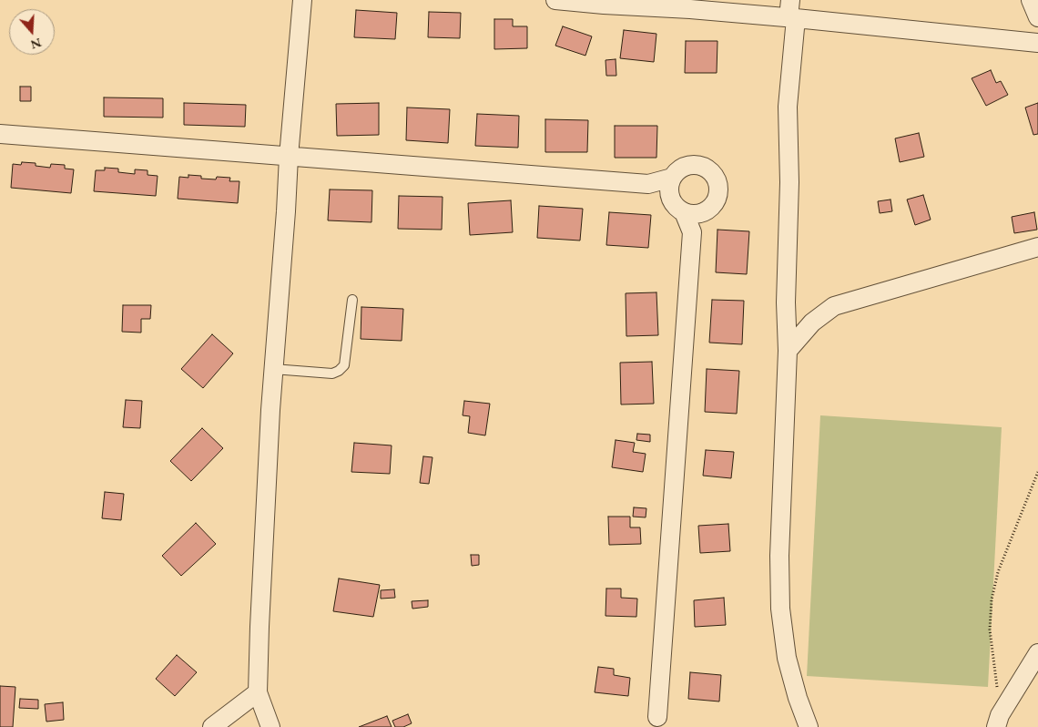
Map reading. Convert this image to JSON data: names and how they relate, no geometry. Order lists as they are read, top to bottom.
{
  "north": "bottom"
}
